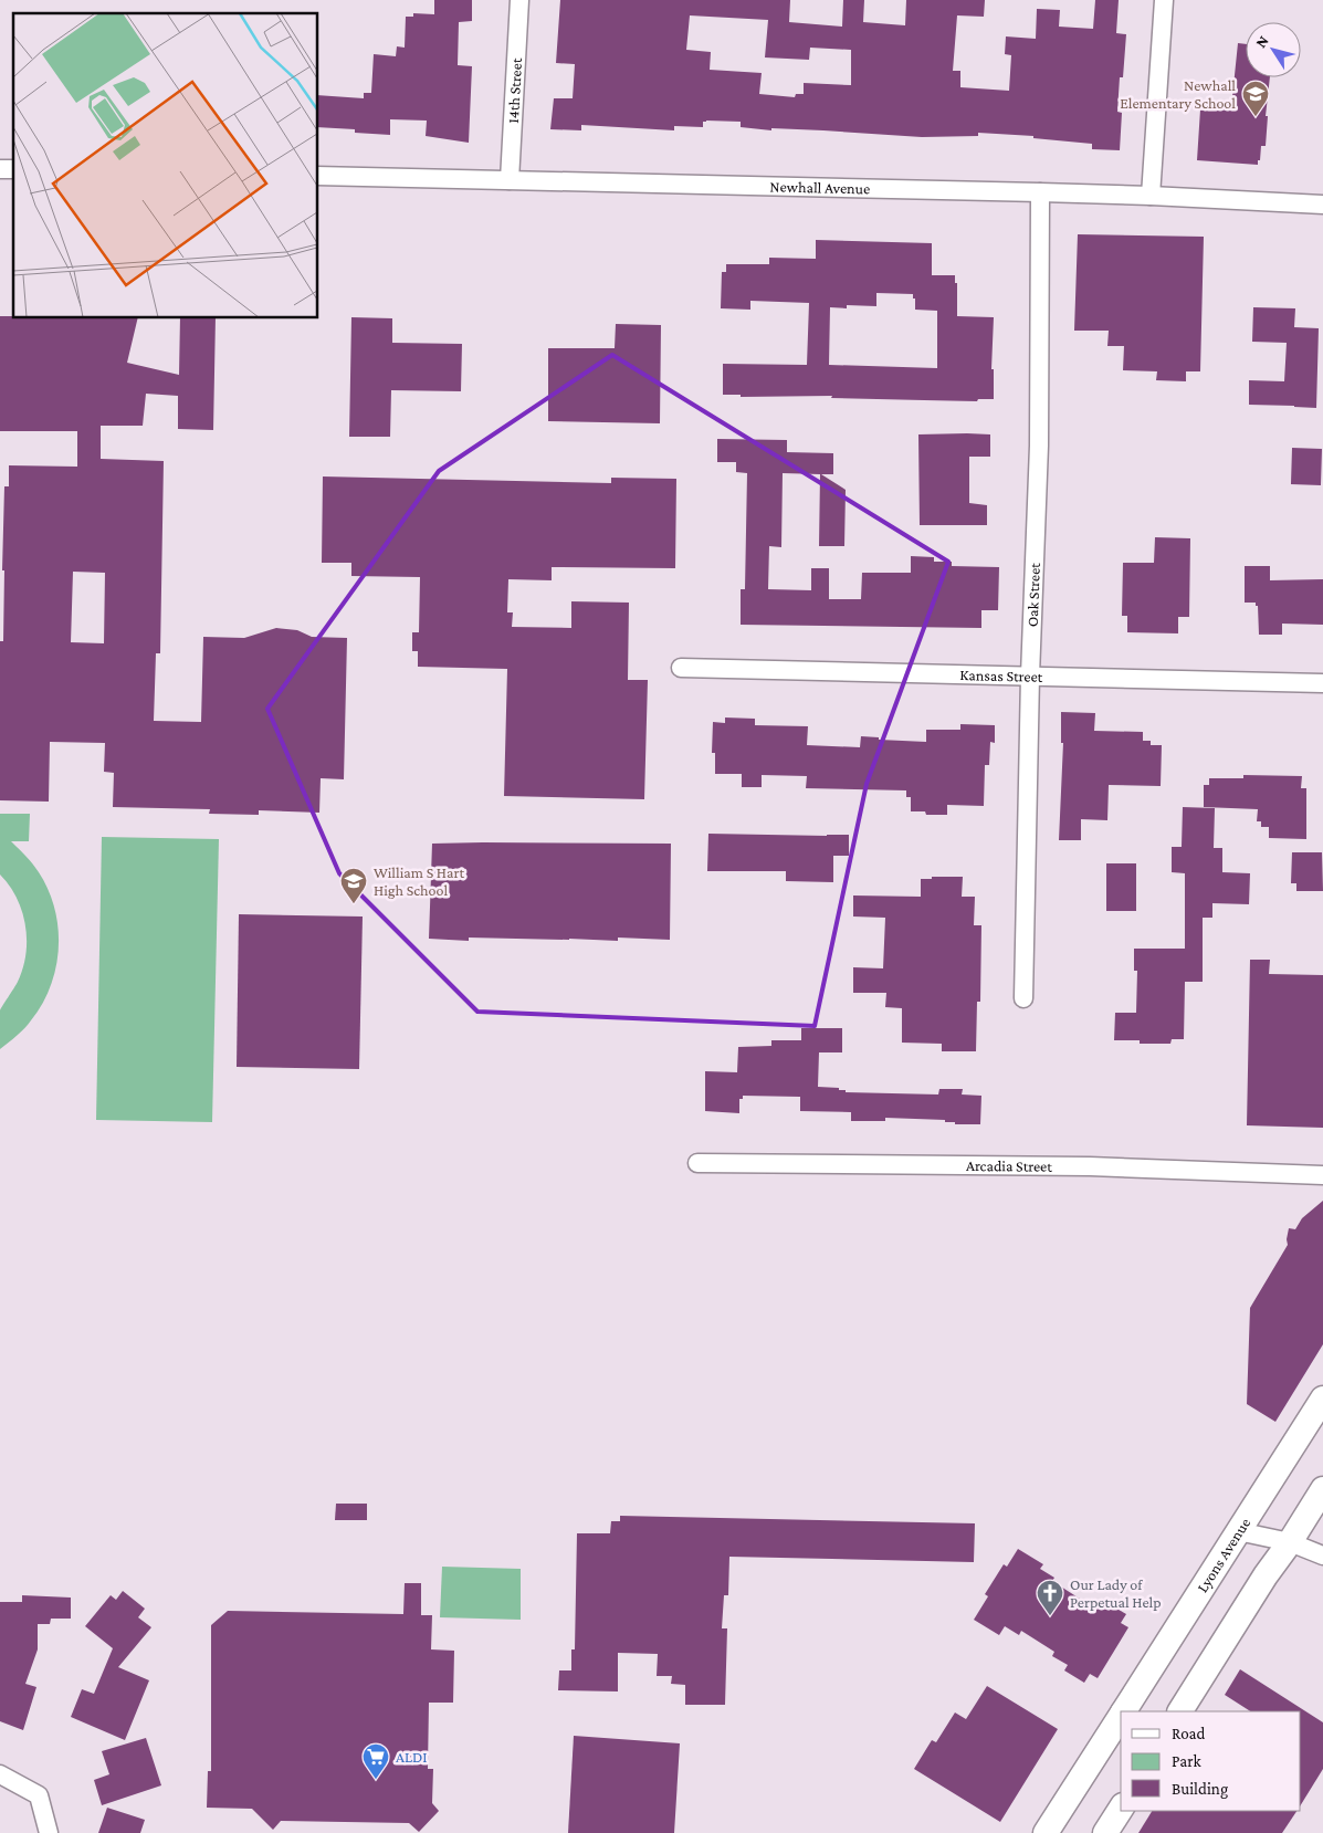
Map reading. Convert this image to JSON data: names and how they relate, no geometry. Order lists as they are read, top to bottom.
{
  "streets": {
    "main road": ["Lyons Avenue"],
    "street": [
      "14th Street",
      "Newhall Avenue",
      "Oak Street",
      "Kansas Street",
      "Arcadia Street"
    ]
  },
  "crossings": [
    ["14th Street", "Newhall Avenue"],
    ["Newhall Avenue", "Oak Street"],
    ["Oak Street", "Kansas Street"]
  ],
  "places": {
    "school or university": ["Newhall Elementary School", "William S Hart High School"],
    "church": ["Our Lady of Perpetual Help"],
    "supermarket": ["ALDI"]
  },
  "legend": ["Road", "Park", "Building"],
  "north": "top left"
}
